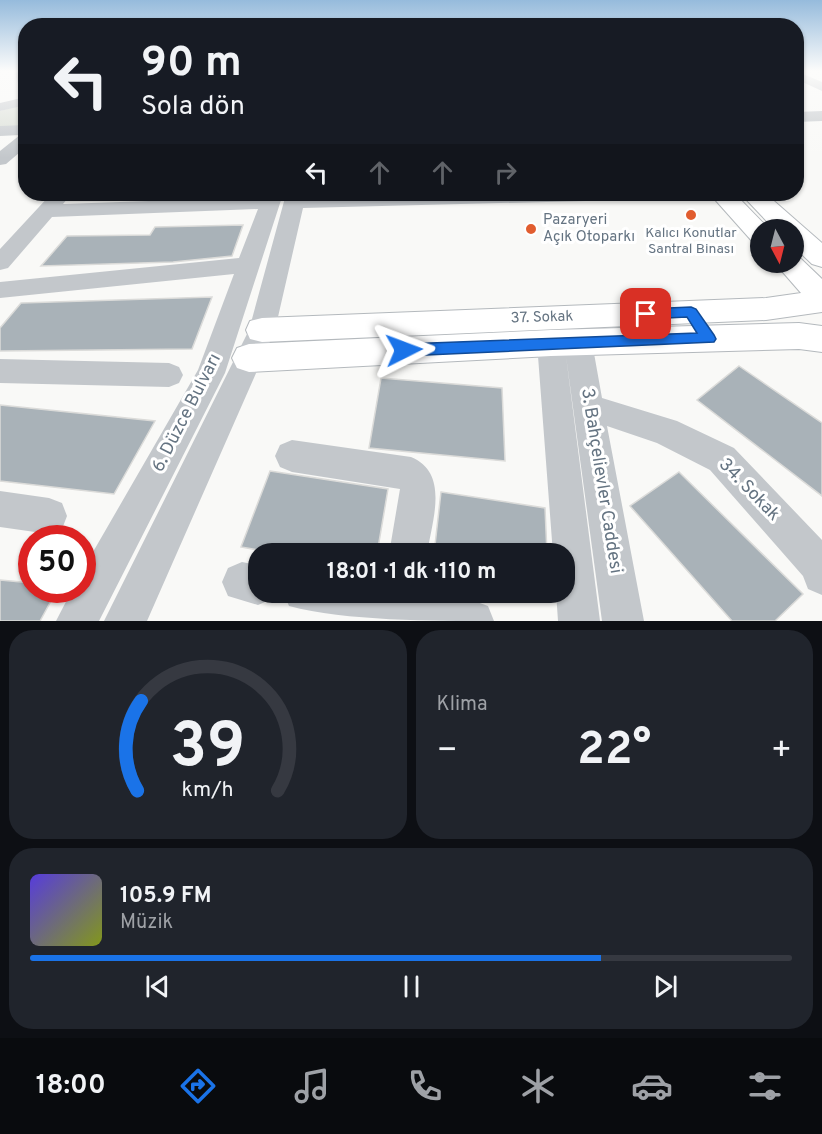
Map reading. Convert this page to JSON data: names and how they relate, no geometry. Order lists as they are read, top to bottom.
{
  "streets": {
    "main road": ["37. Sokak"],
    "street": ["6. Düzce Bulvarı", "3. Bahçelievler Caddesi", "34. Sokak"]
  },
  "crossings": [
    ["3. Bahçelievler Caddesi", "34. Sokak"]
  ],
  "places": ["Kalıcı Konutlar Santral Binası", "Pazaryeri Açık Otoparkı"],
  "north": "bottom",
  "page": {
    "turn": ["90 m", "Sola dön"],
    "limit": "50",
    "trip": "18:01 · 1 dk · 110 m",
    "tile": "Klima",
    "heat": ["−", "22°", "+"],
    "song": ["105.9 FM", "Müzik"],
    "tabs": "18:00",
    "gauge": ["39", "km/h"]
  }
}
